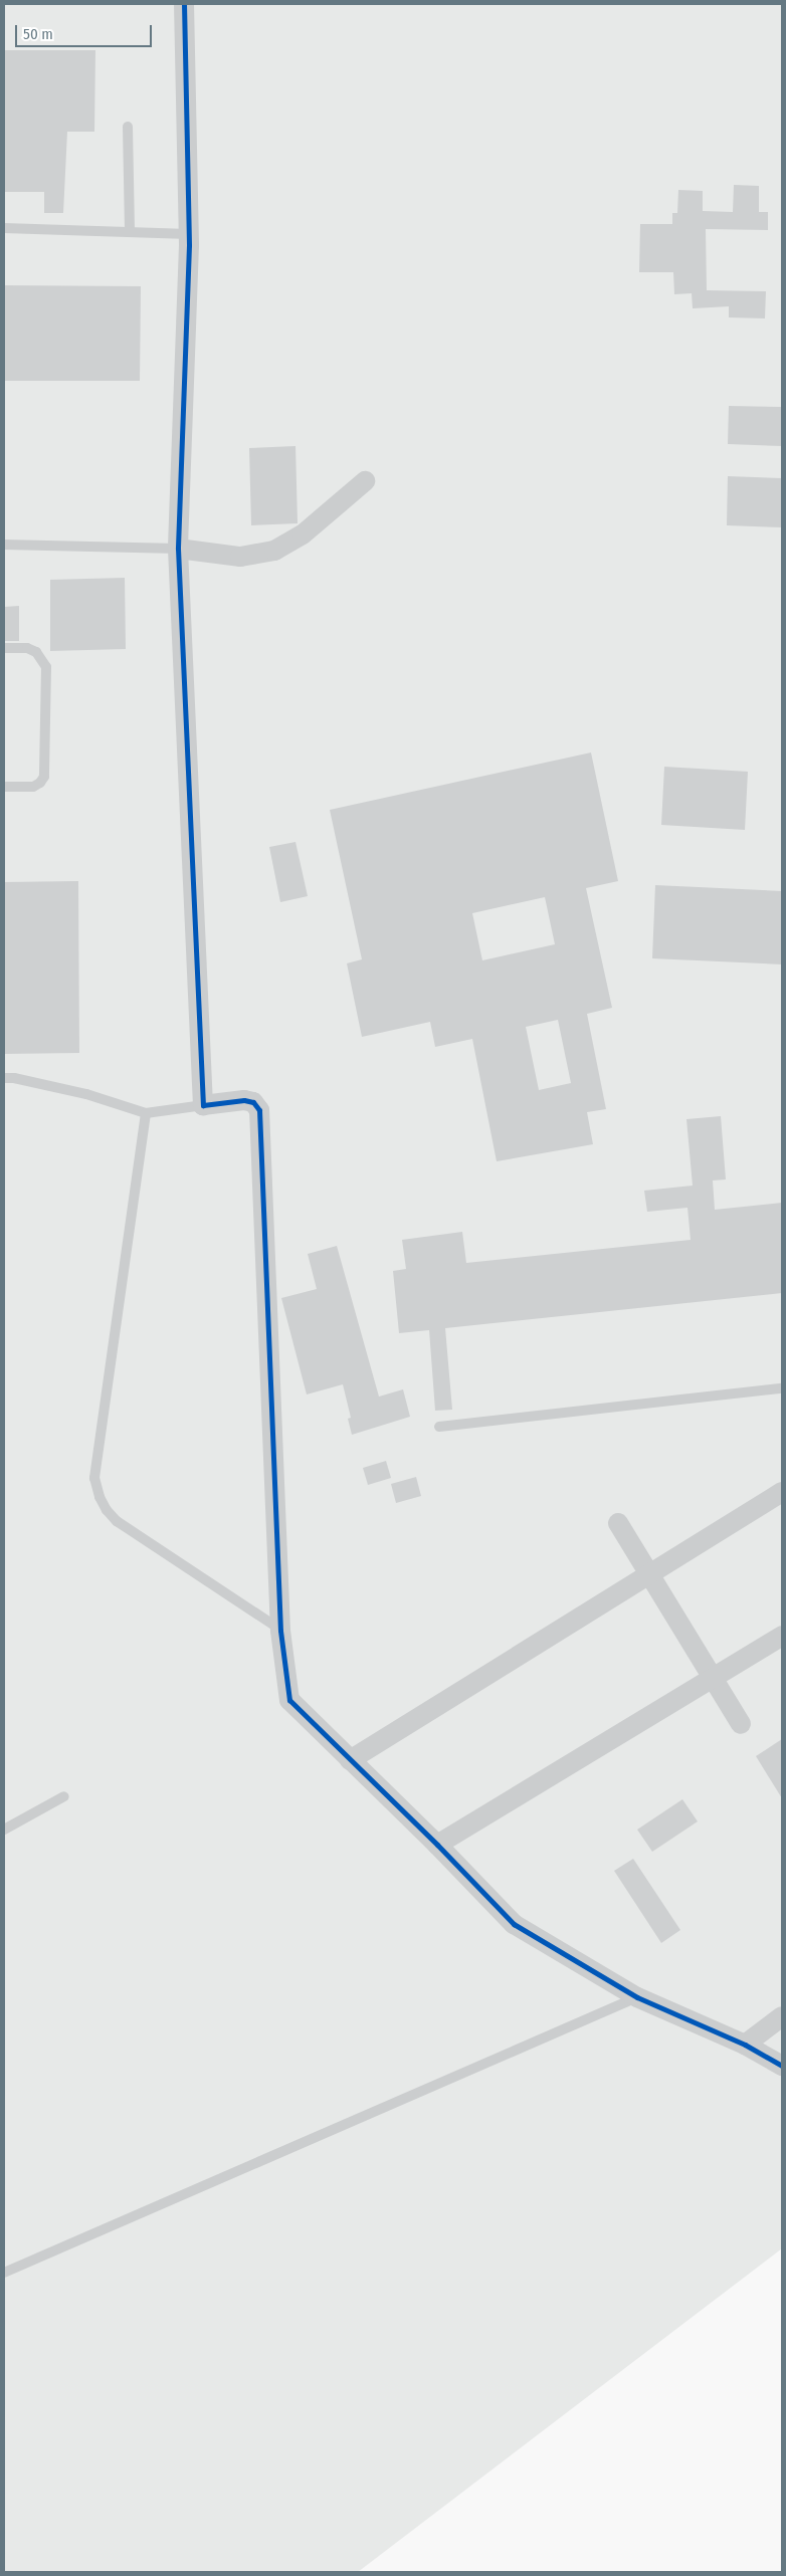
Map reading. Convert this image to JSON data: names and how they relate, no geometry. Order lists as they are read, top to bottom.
{
  "scale_bar": "50 m"
}
